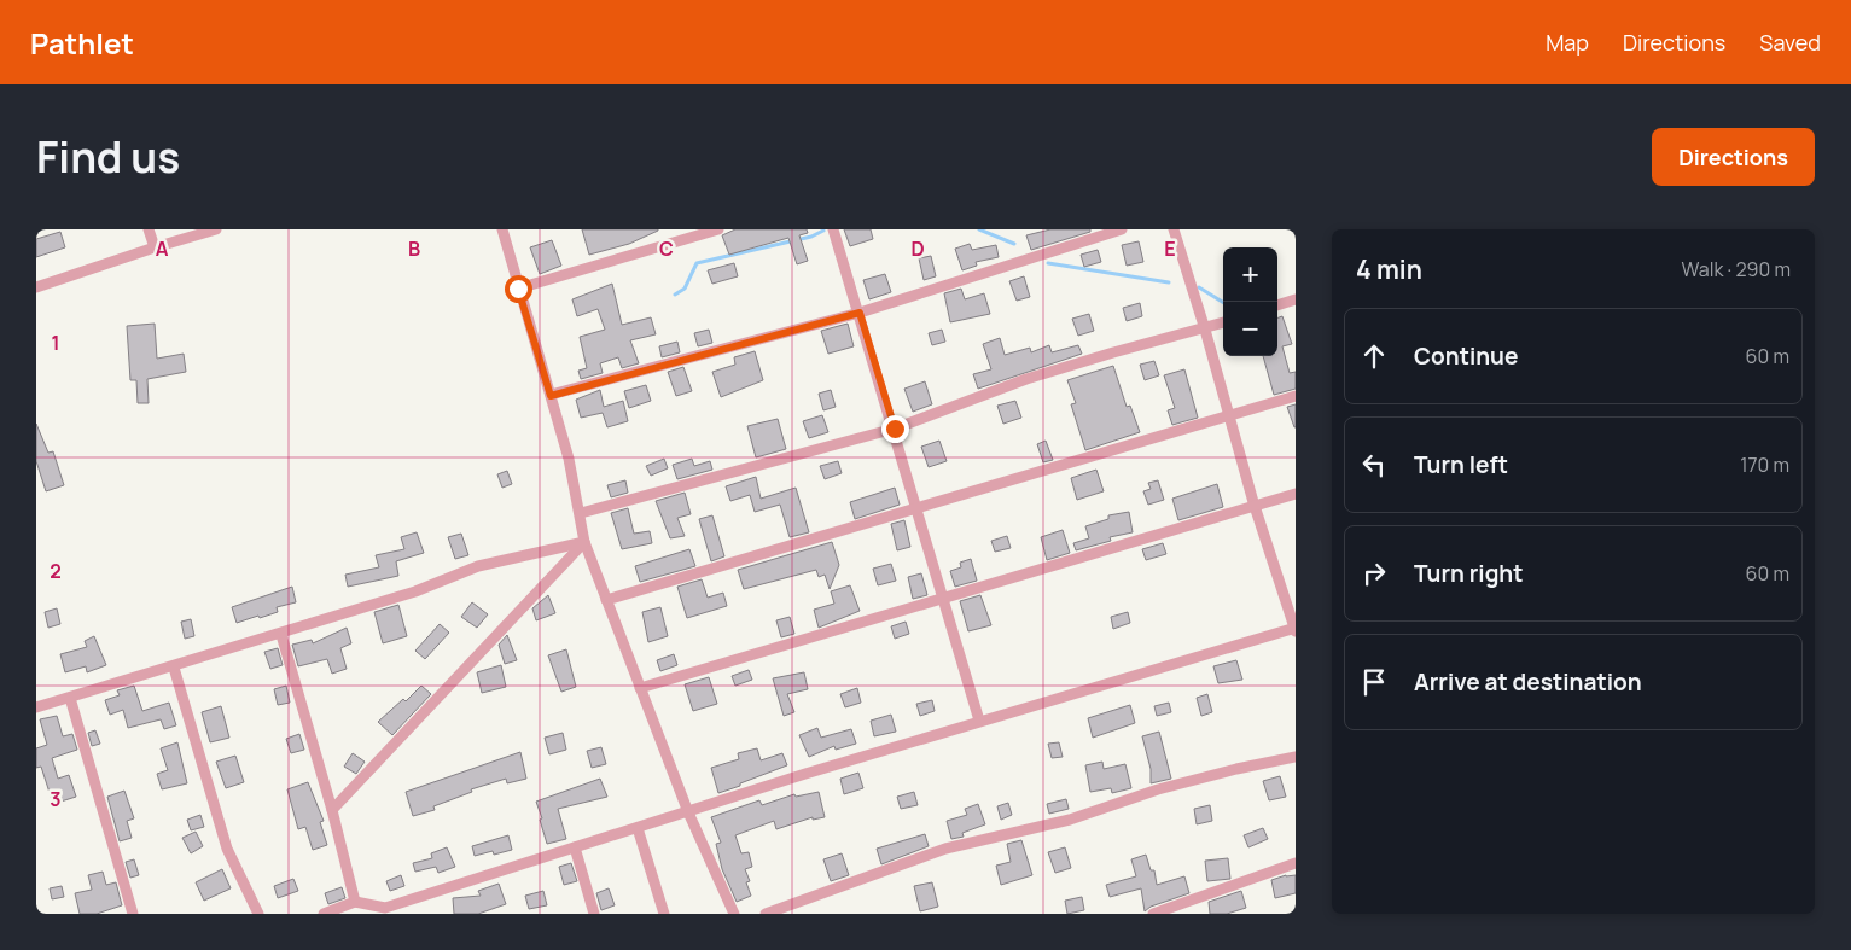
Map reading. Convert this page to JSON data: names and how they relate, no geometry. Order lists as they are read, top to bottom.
{
  "page": {
    "header": "Pathlet",
    "nav": ["Map", "Directions", "Saved"],
    "title": "Find us",
    "buttons": "Directions",
    "heading": ["4 min", "Walk · 290 m"],
    "map_buttons": ["+", "−"],
    "list": [
      ["Continue", "60 m"],
      ["Turn left", "170 m"],
      ["Turn right", "60 m"],
      "Arrive at destination"
    ]
  },
  "grid": {
    "columns": [
      "A",
      "B",
      "C",
      "D",
      "E"
    ],
    "rows": ["1", "2", "3"]
  }
}
